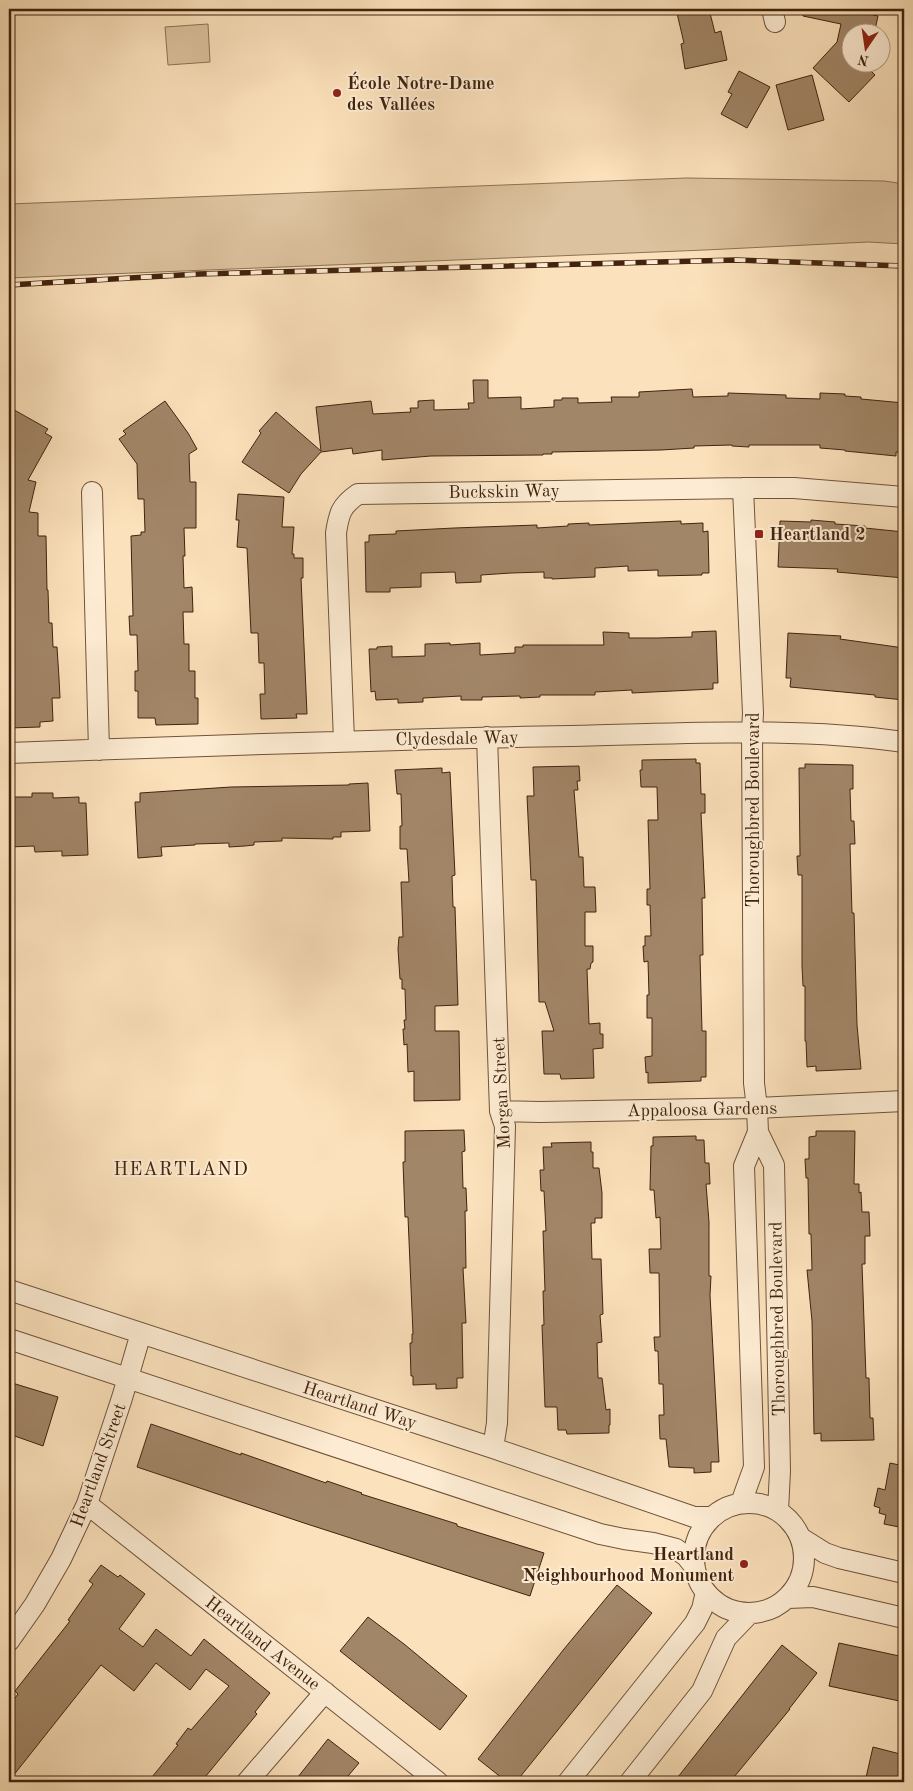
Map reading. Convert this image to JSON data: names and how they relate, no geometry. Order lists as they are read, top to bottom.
{
  "streets": {
    "street": [
      "Buckskin Way",
      "Clydesdale Way",
      "Thoroughbred Boulevard",
      "Morgan Street",
      "Appaloosa Gardens",
      "Heartland Way",
      "Heartland Street",
      "Heartland Avenue"
    ]
  },
  "crossings": [
    ["Buckskin Way", "Clydesdale Way"],
    ["Buckskin Way", "Thoroughbred Boulevard"],
    ["Clydesdale Way", "Thoroughbred Boulevard"],
    ["Clydesdale Way", "Morgan Street"],
    ["Thoroughbred Boulevard", "Appaloosa Gardens"],
    ["Thoroughbred Boulevard", "Heartland Way"],
    ["Morgan Street", "Appaloosa Gardens"],
    ["Morgan Street", "Heartland Way"],
    ["Heartland Way", "Heartland Street"],
    ["Heartland Street", "Heartland Avenue"]
  ],
  "districts": ["HEARTLAND"],
  "places": {
    "other": ["École Notre-Dame des Vallées", "Heartland Neighbourhood Monument"],
    "transit": ["Heartland 2"]
  },
  "north": "bottom"
}
